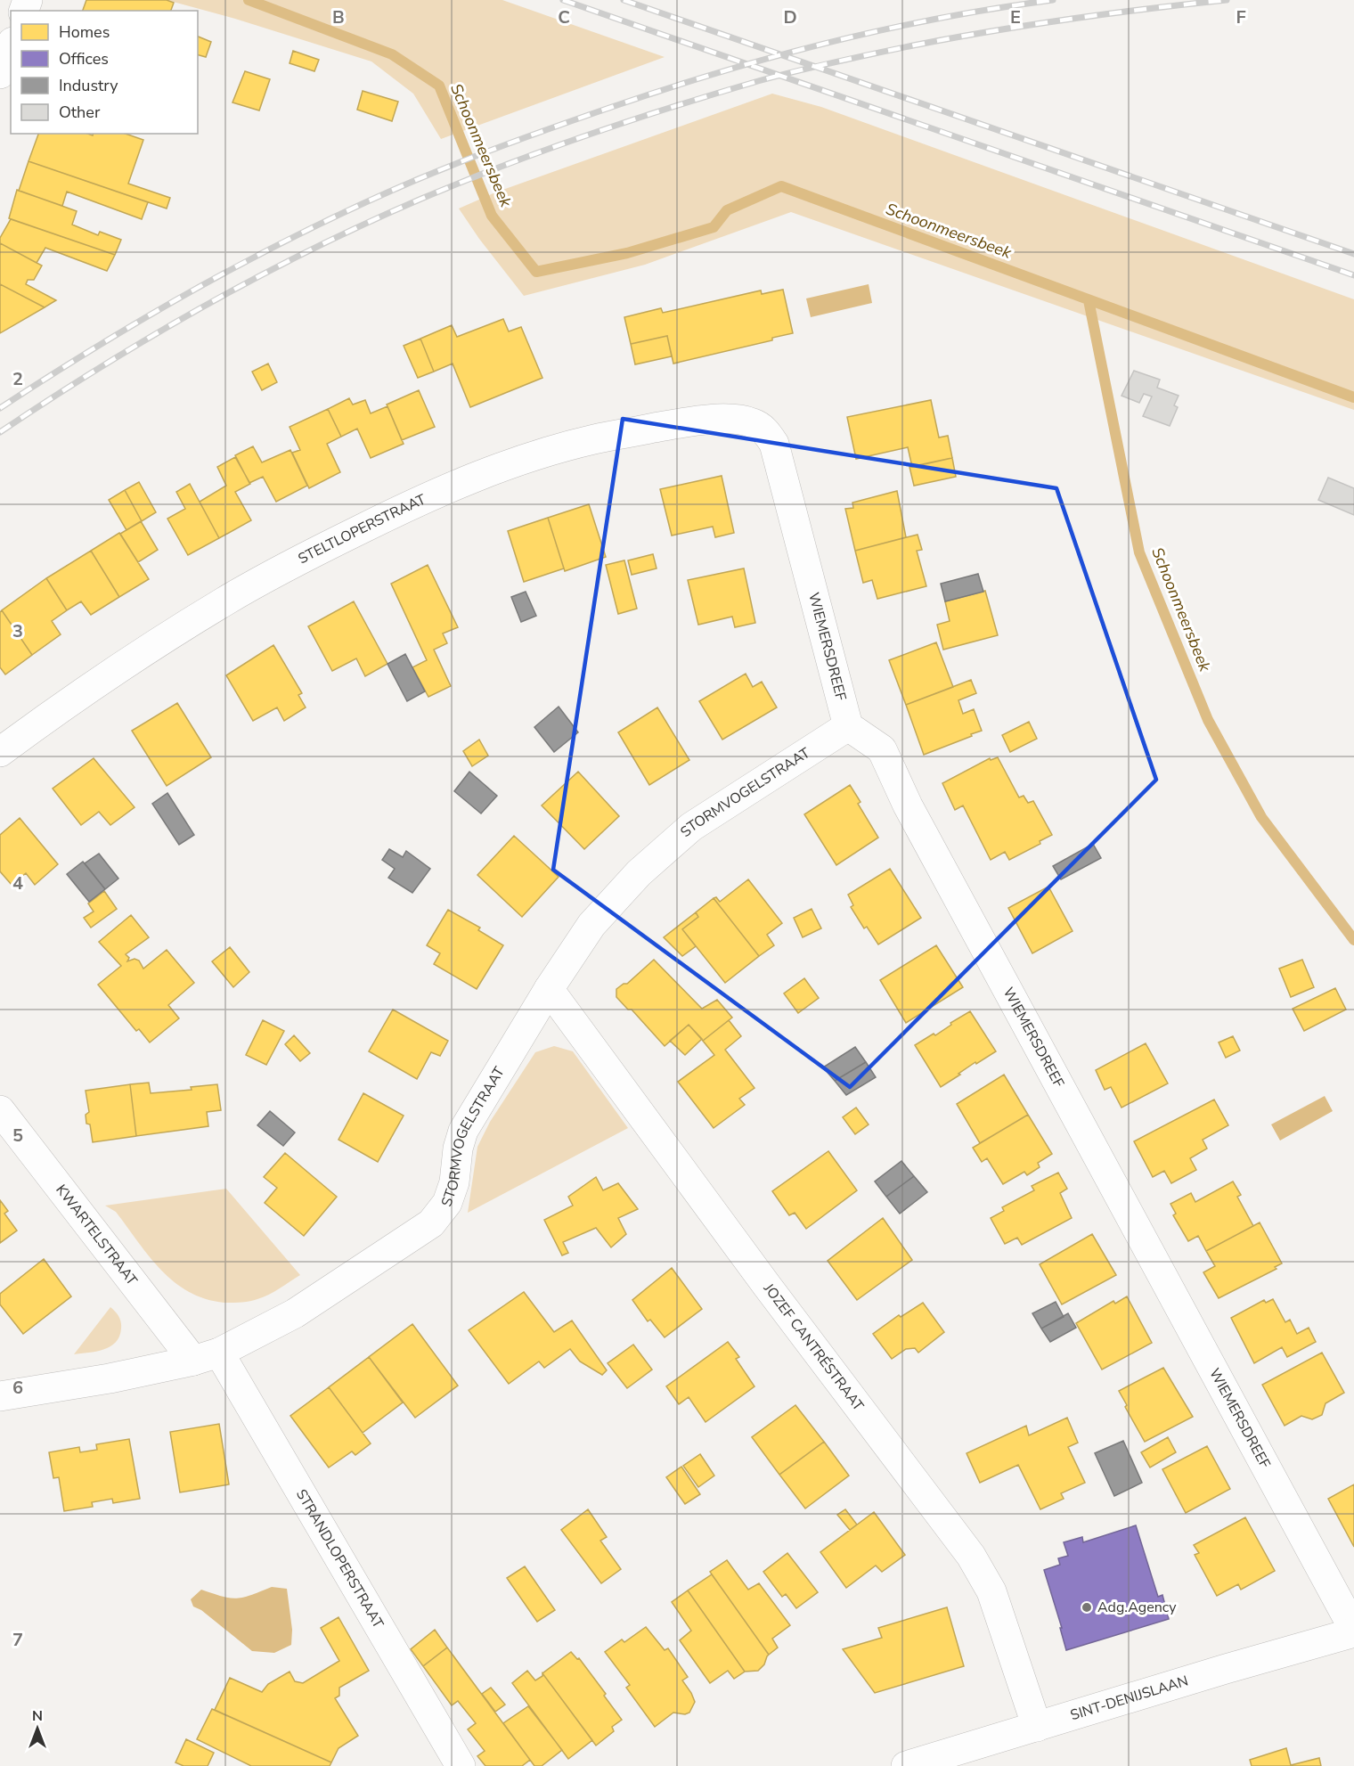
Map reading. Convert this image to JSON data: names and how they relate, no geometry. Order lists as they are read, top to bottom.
{
  "streets": {
    "street": [
      "STELTLOPERSTRAAT",
      "WIEMERSDREEF",
      "STORMVOGELSTRAAT",
      "KWARTELSTRAAT",
      "JOZEF CANTRÉSTRAAT",
      "STRANDLOPERSTRAAT",
      "SINT-DENIJSLAAN"
    ]
  },
  "crossings": [
    ["STELTLOPERSTRAAT", "WIEMERSDREEF"],
    ["WIEMERSDREEF", "STORMVOGELSTRAAT"],
    ["WIEMERSDREEF", "SINT-DENIJSLAAN"],
    ["STORMVOGELSTRAAT", "KWARTELSTRAAT"],
    ["STORMVOGELSTRAAT", "JOZEF CANTRÉSTRAAT"],
    ["STORMVOGELSTRAAT", "STRANDLOPERSTRAAT"],
    ["KWARTELSTRAAT", "STRANDLOPERSTRAAT"],
    ["JOZEF CANTRÉSTRAAT", "SINT-DENIJSLAAN"]
  ],
  "water": ["Schoonmeersbeek"],
  "places": ["Adg.Agency"],
  "legend": [
    "Homes",
    "Offices",
    "Industry",
    "Other"
  ],
  "north": "top",
  "grid": {
    "columns": [
      "B",
      "C",
      "D",
      "E",
      "F"
    ],
    "rows": [
      "2",
      "3",
      "4",
      "5",
      "6",
      "7"
    ]
  }
}
